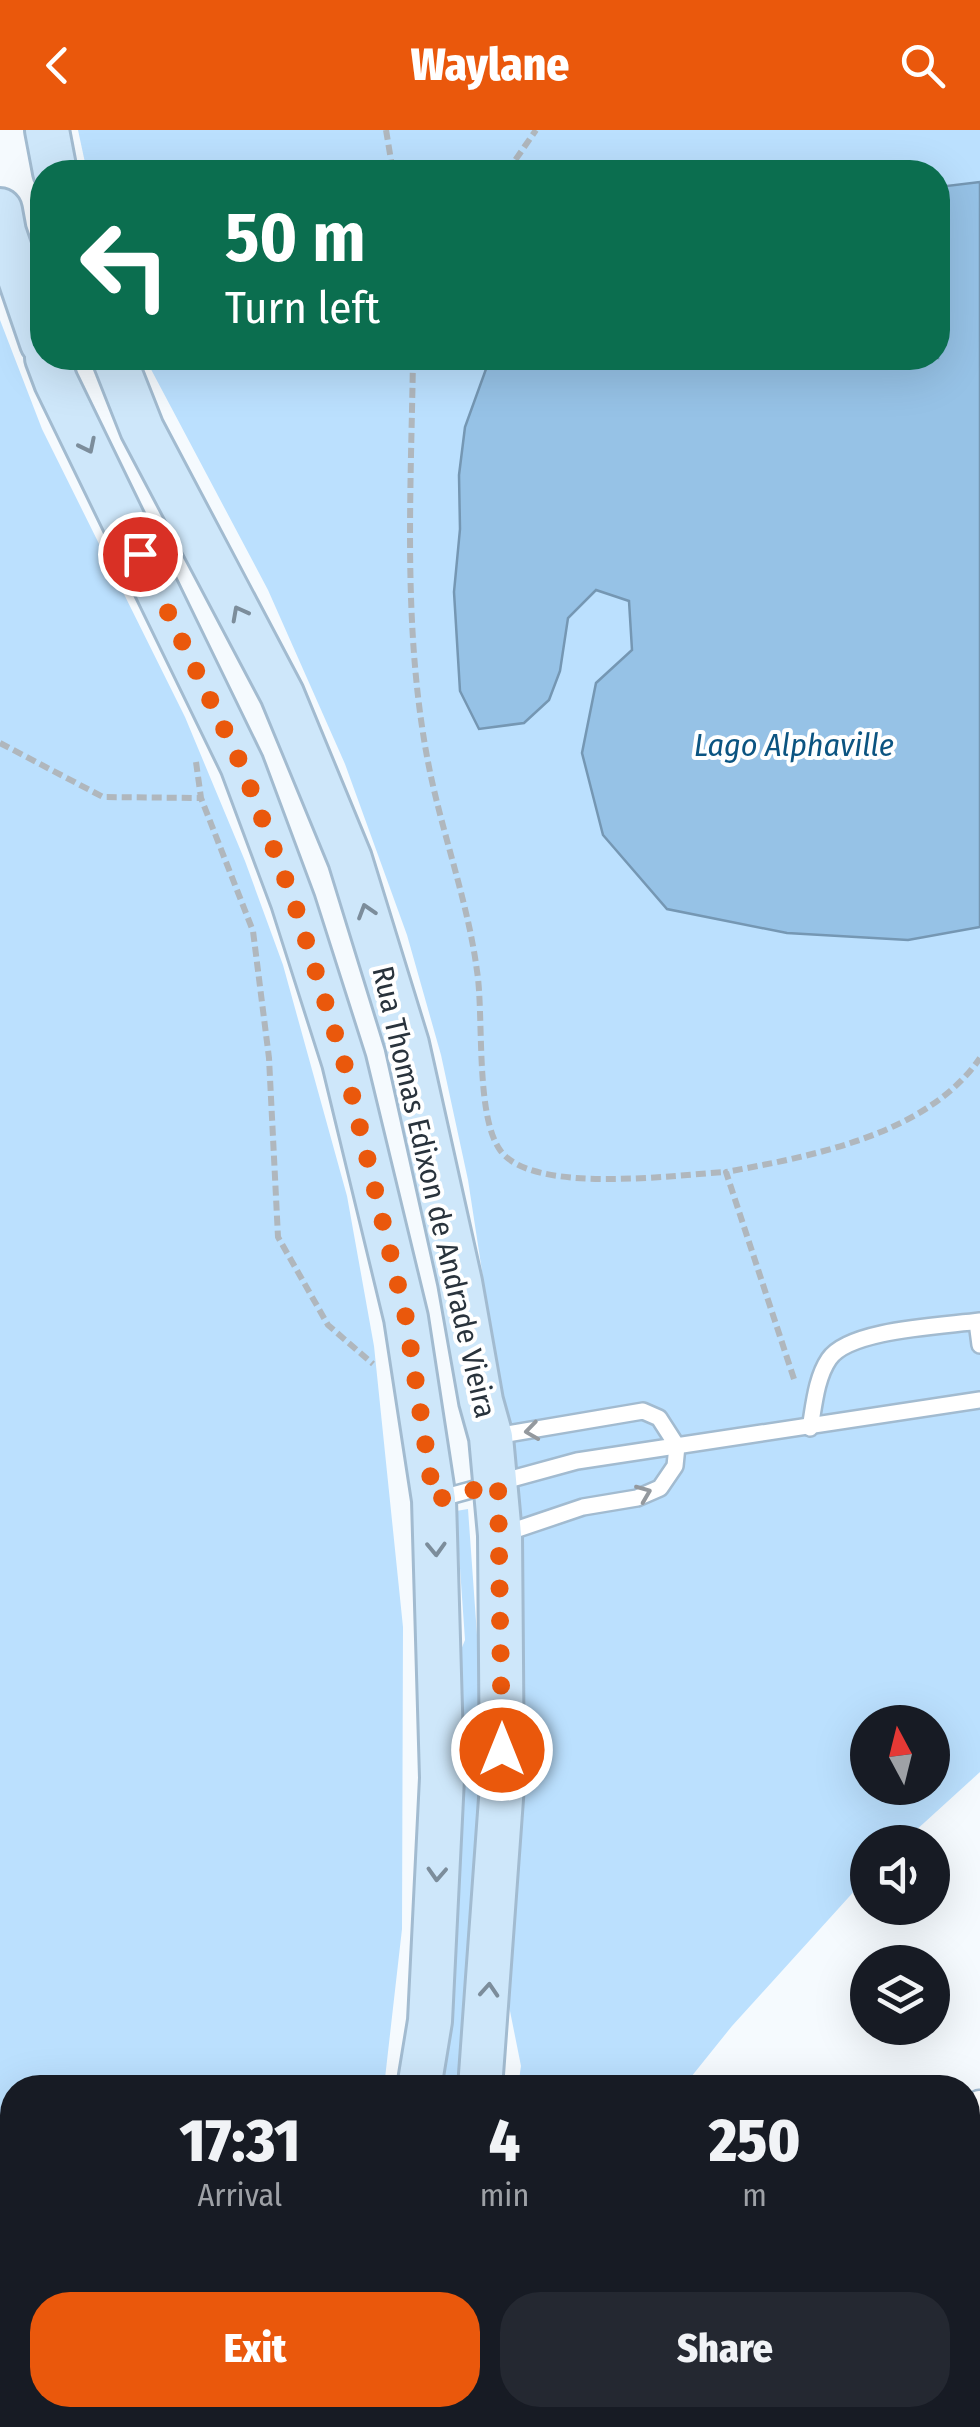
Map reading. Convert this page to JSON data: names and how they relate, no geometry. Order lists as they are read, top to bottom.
{
  "streets": {
    "street": ["Rua Thomas Edixon de Andrade Vieira"]
  },
  "water": ["Lago Alphaville"],
  "north": "top",
  "page": {
    "header": "Waylane",
    "turn": ["50 m", "Turn left"],
    "eta": [
      "17:31",
      "Arrival",
      "4",
      "min",
      "250",
      "m"
    ],
    "buttons": ["Exit", "Share"]
  }
}
